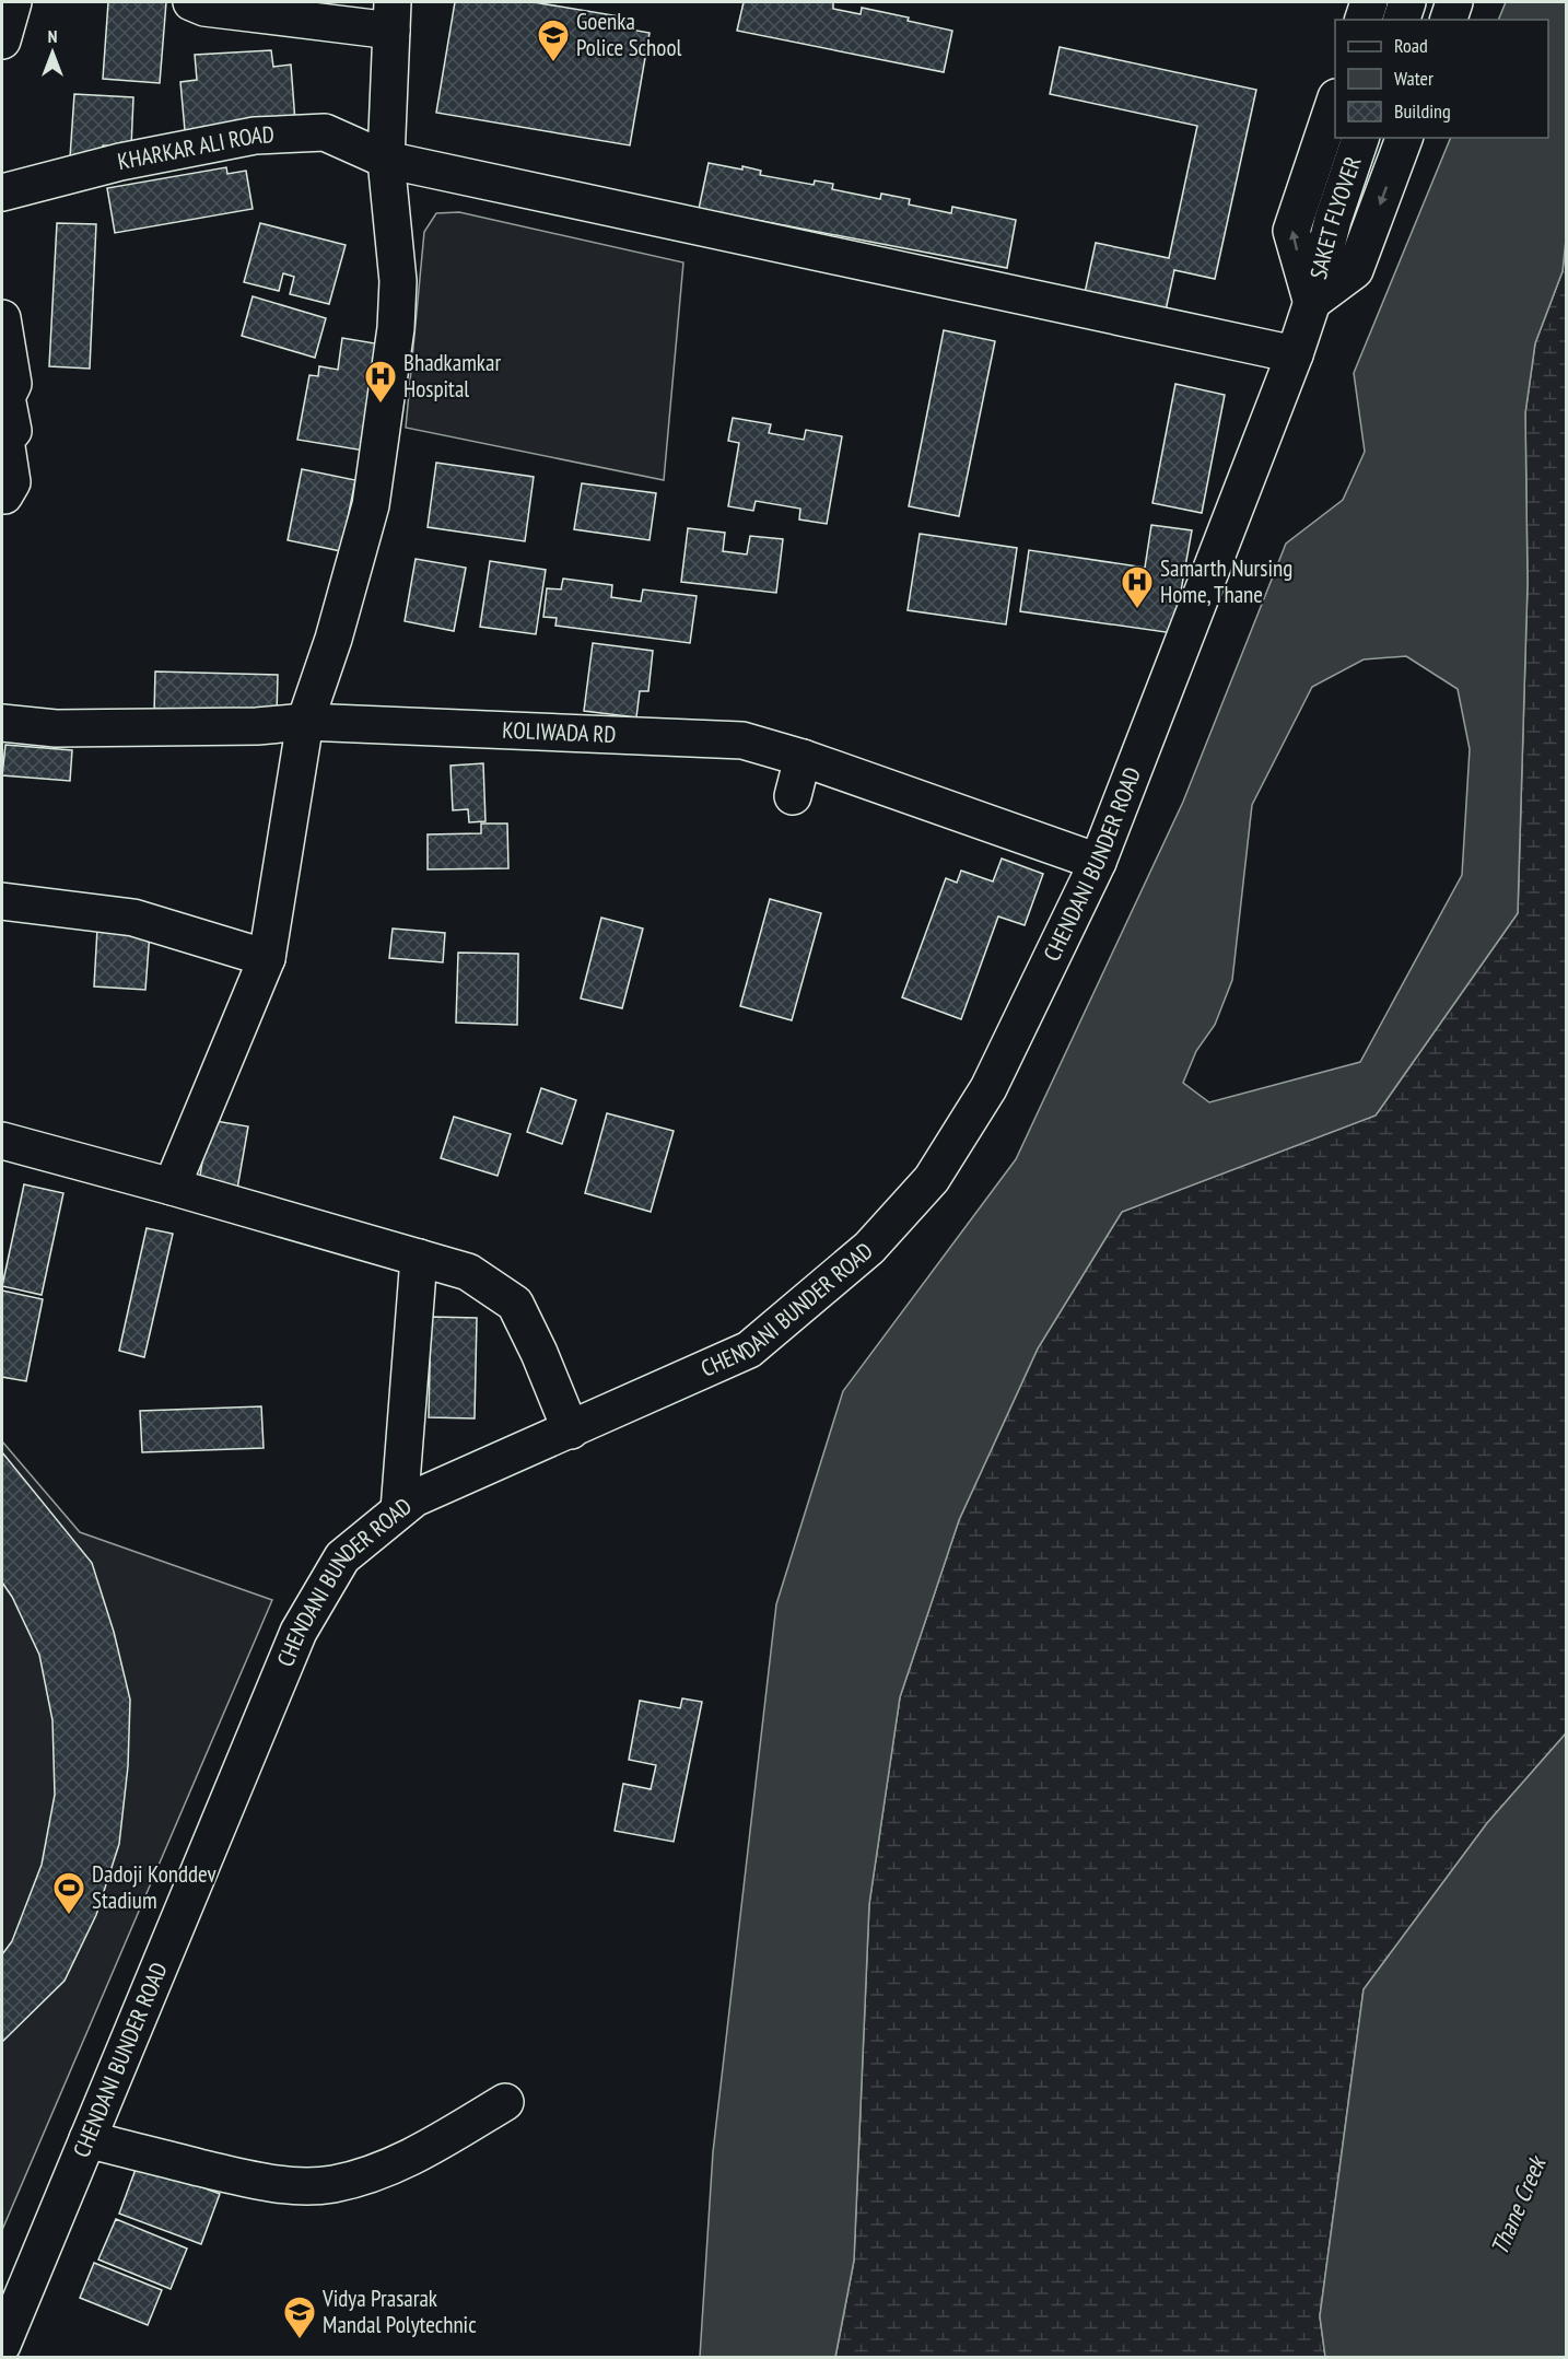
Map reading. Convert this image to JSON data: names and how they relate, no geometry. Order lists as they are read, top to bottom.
{
  "streets": {
    "street": [
      "KHARKAR ALI ROAD",
      "SAKET FLYOVER",
      "KOLIWADA RD",
      "CHENDANI BUNDER ROAD"
    ]
  },
  "crossings": [
    ["KHARKAR ALI ROAD", "CHENDANI BUNDER ROAD"],
    ["SAKET FLYOVER", "CHENDANI BUNDER ROAD"],
    ["KOLIWADA RD", "CHENDANI BUNDER ROAD"]
  ],
  "water": ["Thane Creek"],
  "places": {
    "school or university": ["Goenka Police School", "Vidya Prasarak Mandal Polytechnic"],
    "hospital": ["Bhadkamkar Hospital", "Samarth Nursing Home, Thane"],
    "sports": ["Dadoji Konddev Stadium"]
  },
  "legend": ["Road", "Water", "Building"],
  "north": "top"
}
